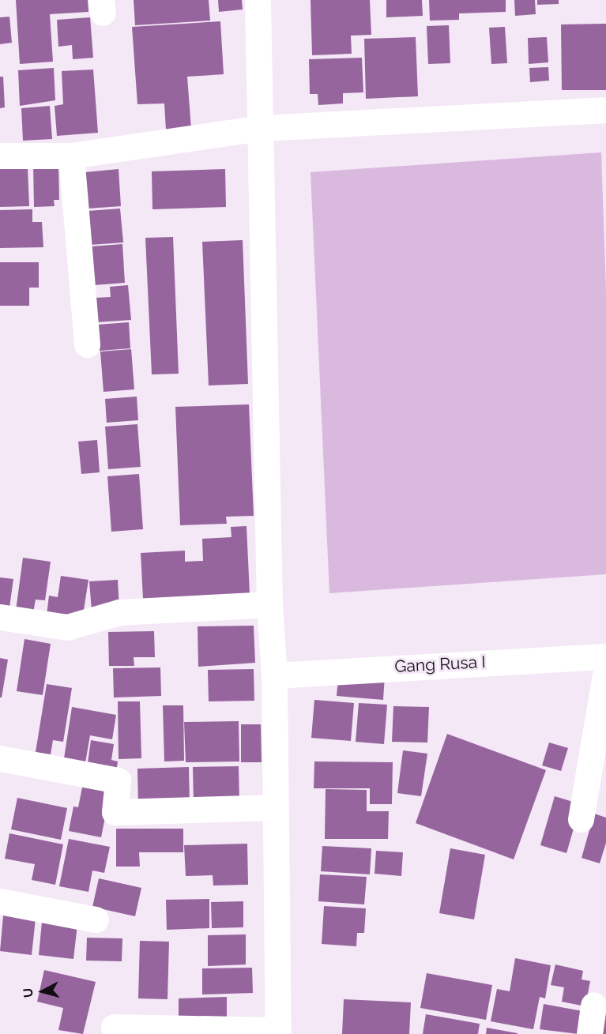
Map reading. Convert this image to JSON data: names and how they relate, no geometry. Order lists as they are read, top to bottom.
{
  "streets": {
    "street": ["Gang Rusa I"]
  },
  "north": "left"
}
